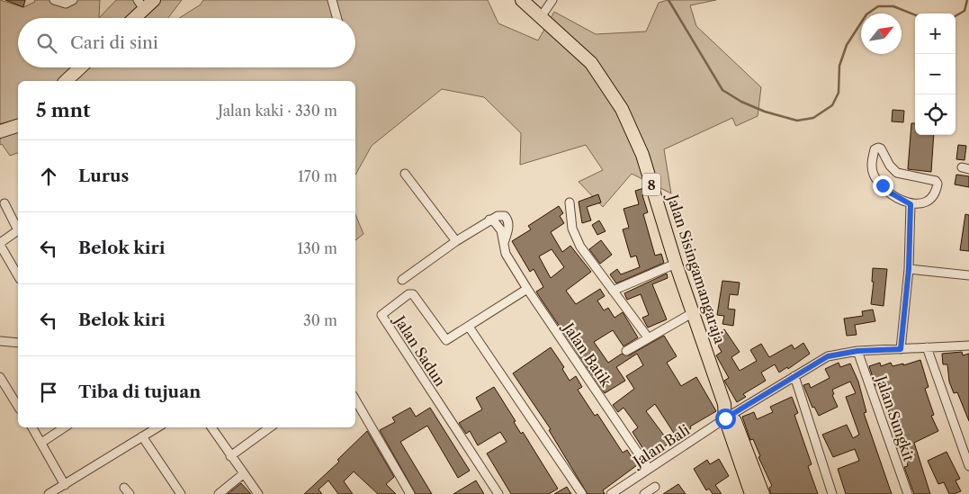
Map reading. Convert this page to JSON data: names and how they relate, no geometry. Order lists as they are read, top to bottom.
{
  "streets": {
    "highway": ["8", "Jalan Sisingamangaraja"],
    "street": [
      "Jalan Sadun",
      "Jalan Batik",
      "Jalan Sungkit",
      "Jalan Bali"
    ]
  },
  "crossings": [
    ["8", "Jalan Sisingamangaraja"],
    ["8", "Jalan Bali"],
    ["Jalan Sisingamangaraja", "Jalan Bali"],
    ["Jalan Sadun", "Jalan Batik"],
    ["Jalan Batik", "Jalan Bali"],
    ["Jalan Sungkit", "Jalan Bali"]
  ],
  "north": "top right",
  "page": {
    "map_buttons": ["+", "−"],
    "search": "Cari di sini",
    "heading": ["5 mnt", "Jalan kaki · 330 m"],
    "list": [
      ["Lurus", "170 m"],
      ["Belok kiri", "130 m"],
      ["Belok kiri", "30 m"],
      "Tiba di tujuan"
    ]
  }
}
